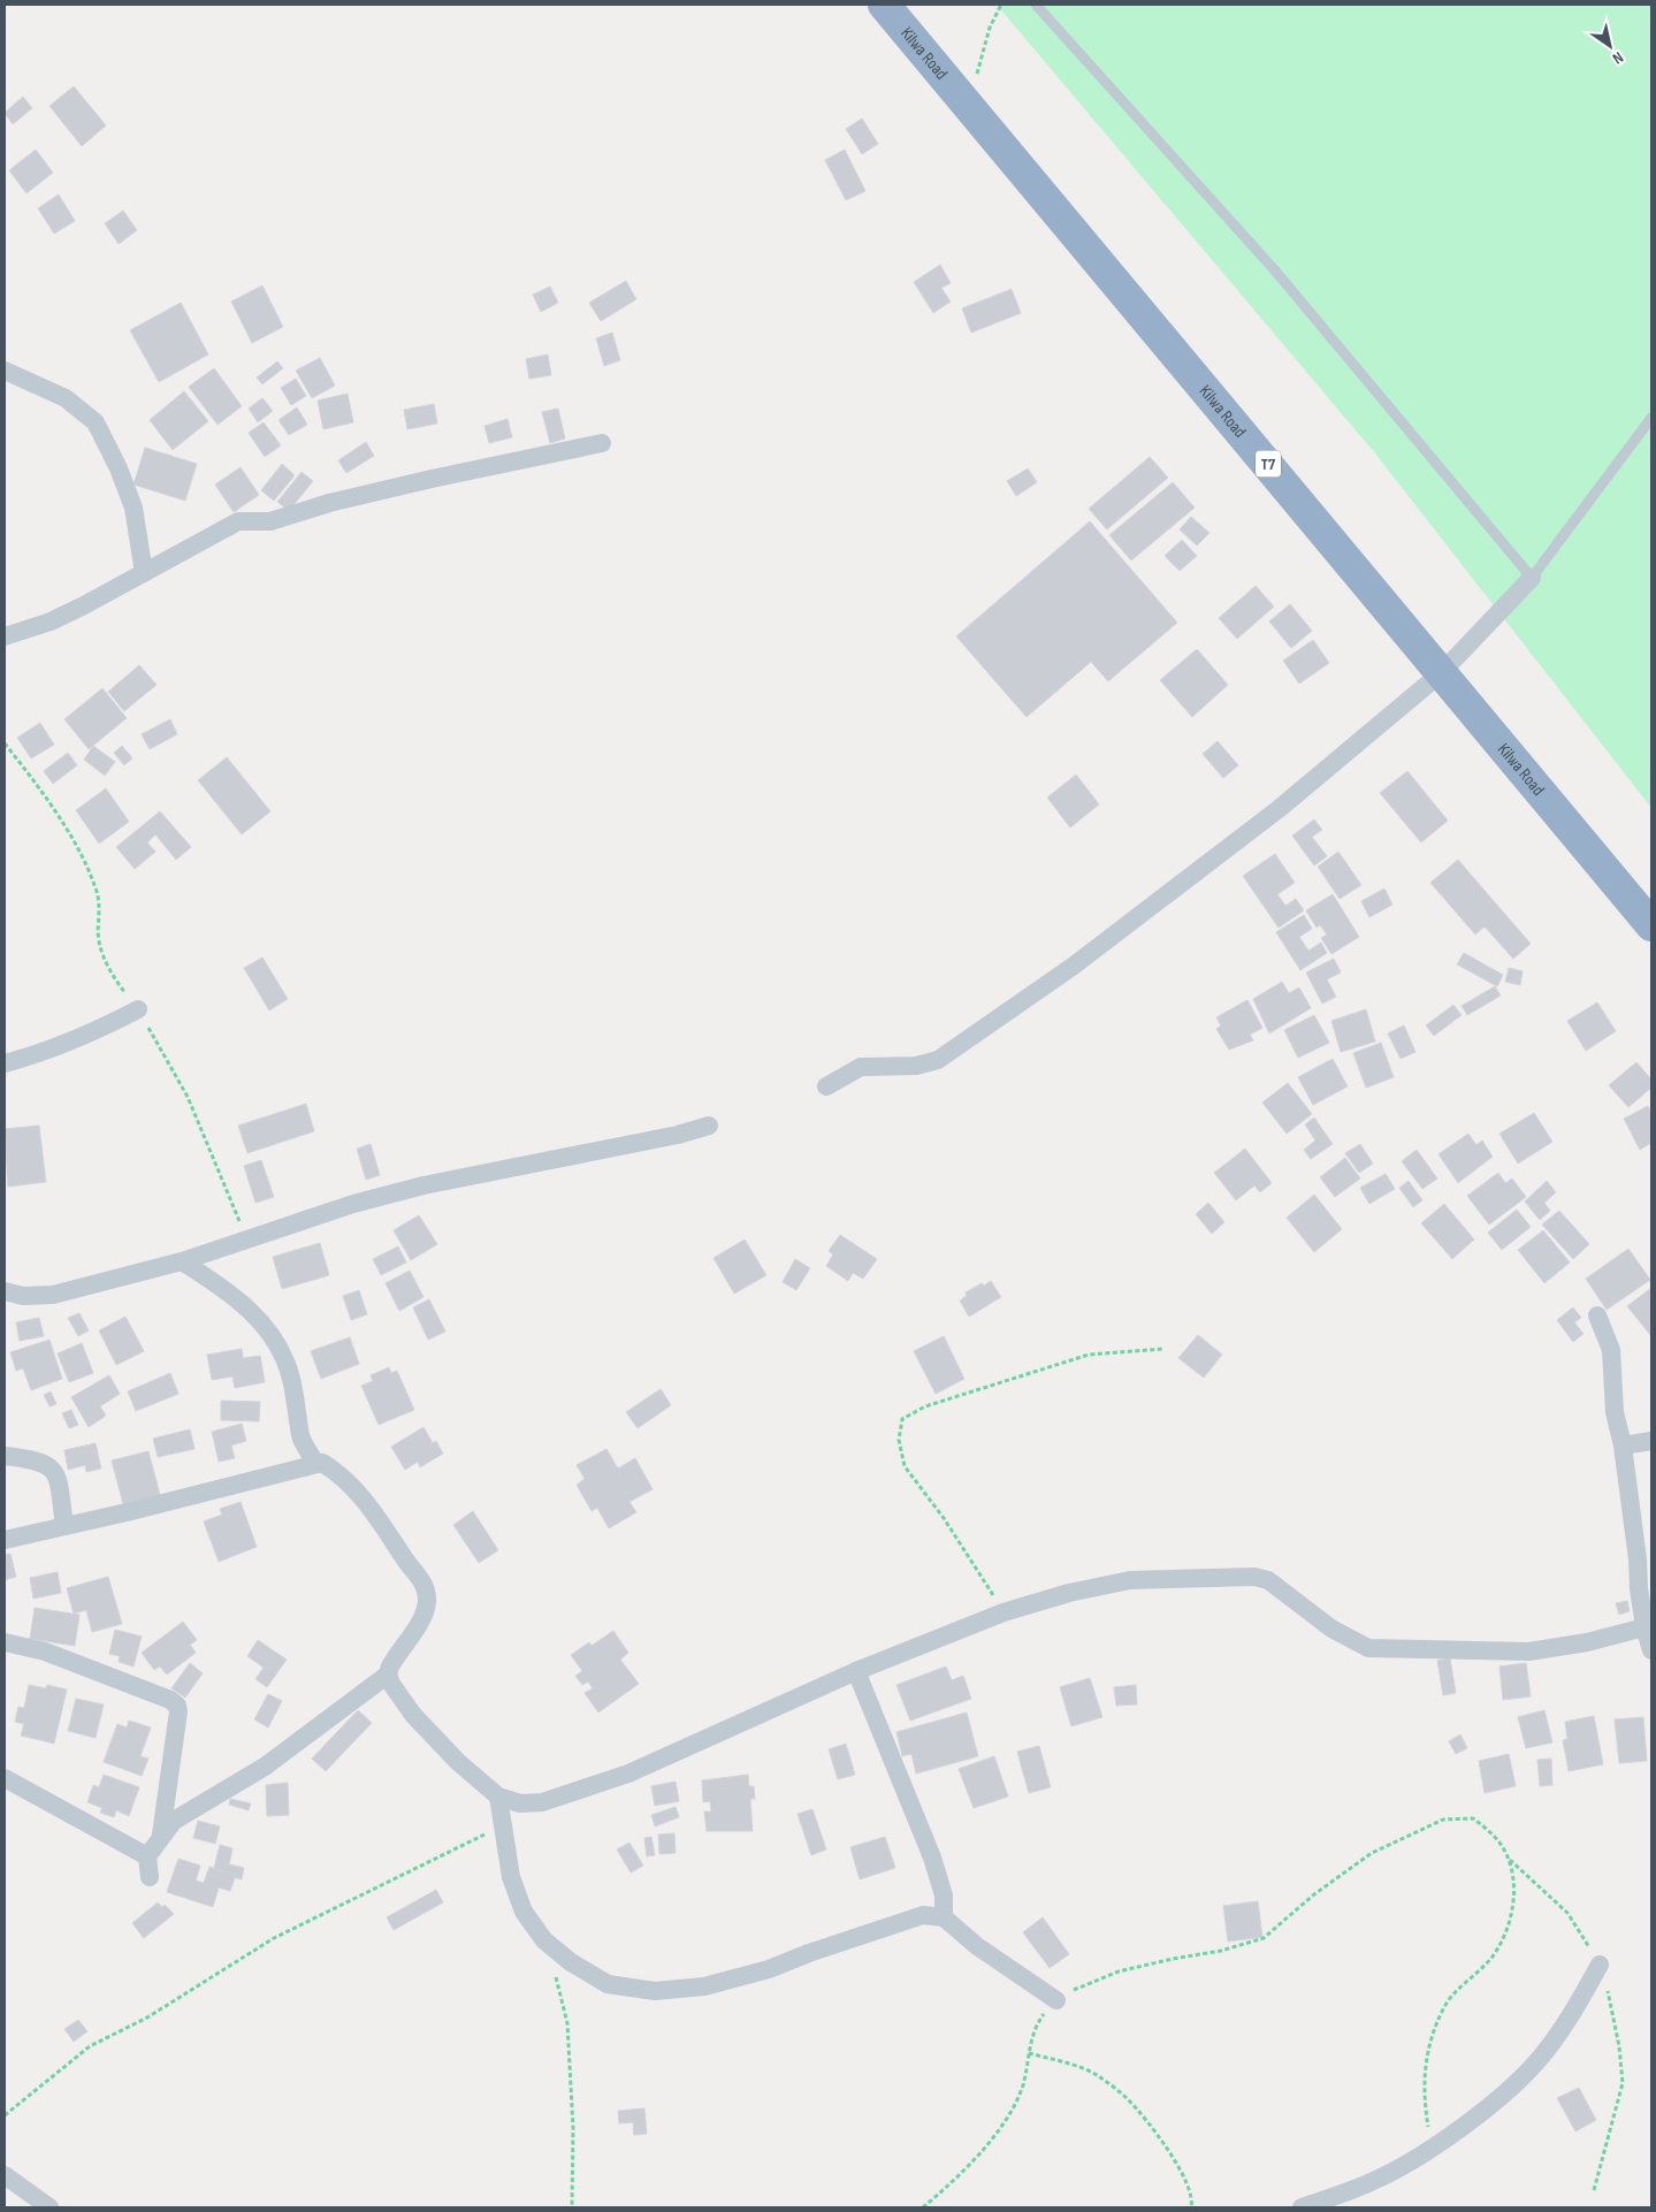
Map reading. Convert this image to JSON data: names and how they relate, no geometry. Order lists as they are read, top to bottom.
{
  "streets": {
    "highway": ["Kilwa Road", "T7"]
  },
  "north": "bottom right"
}
